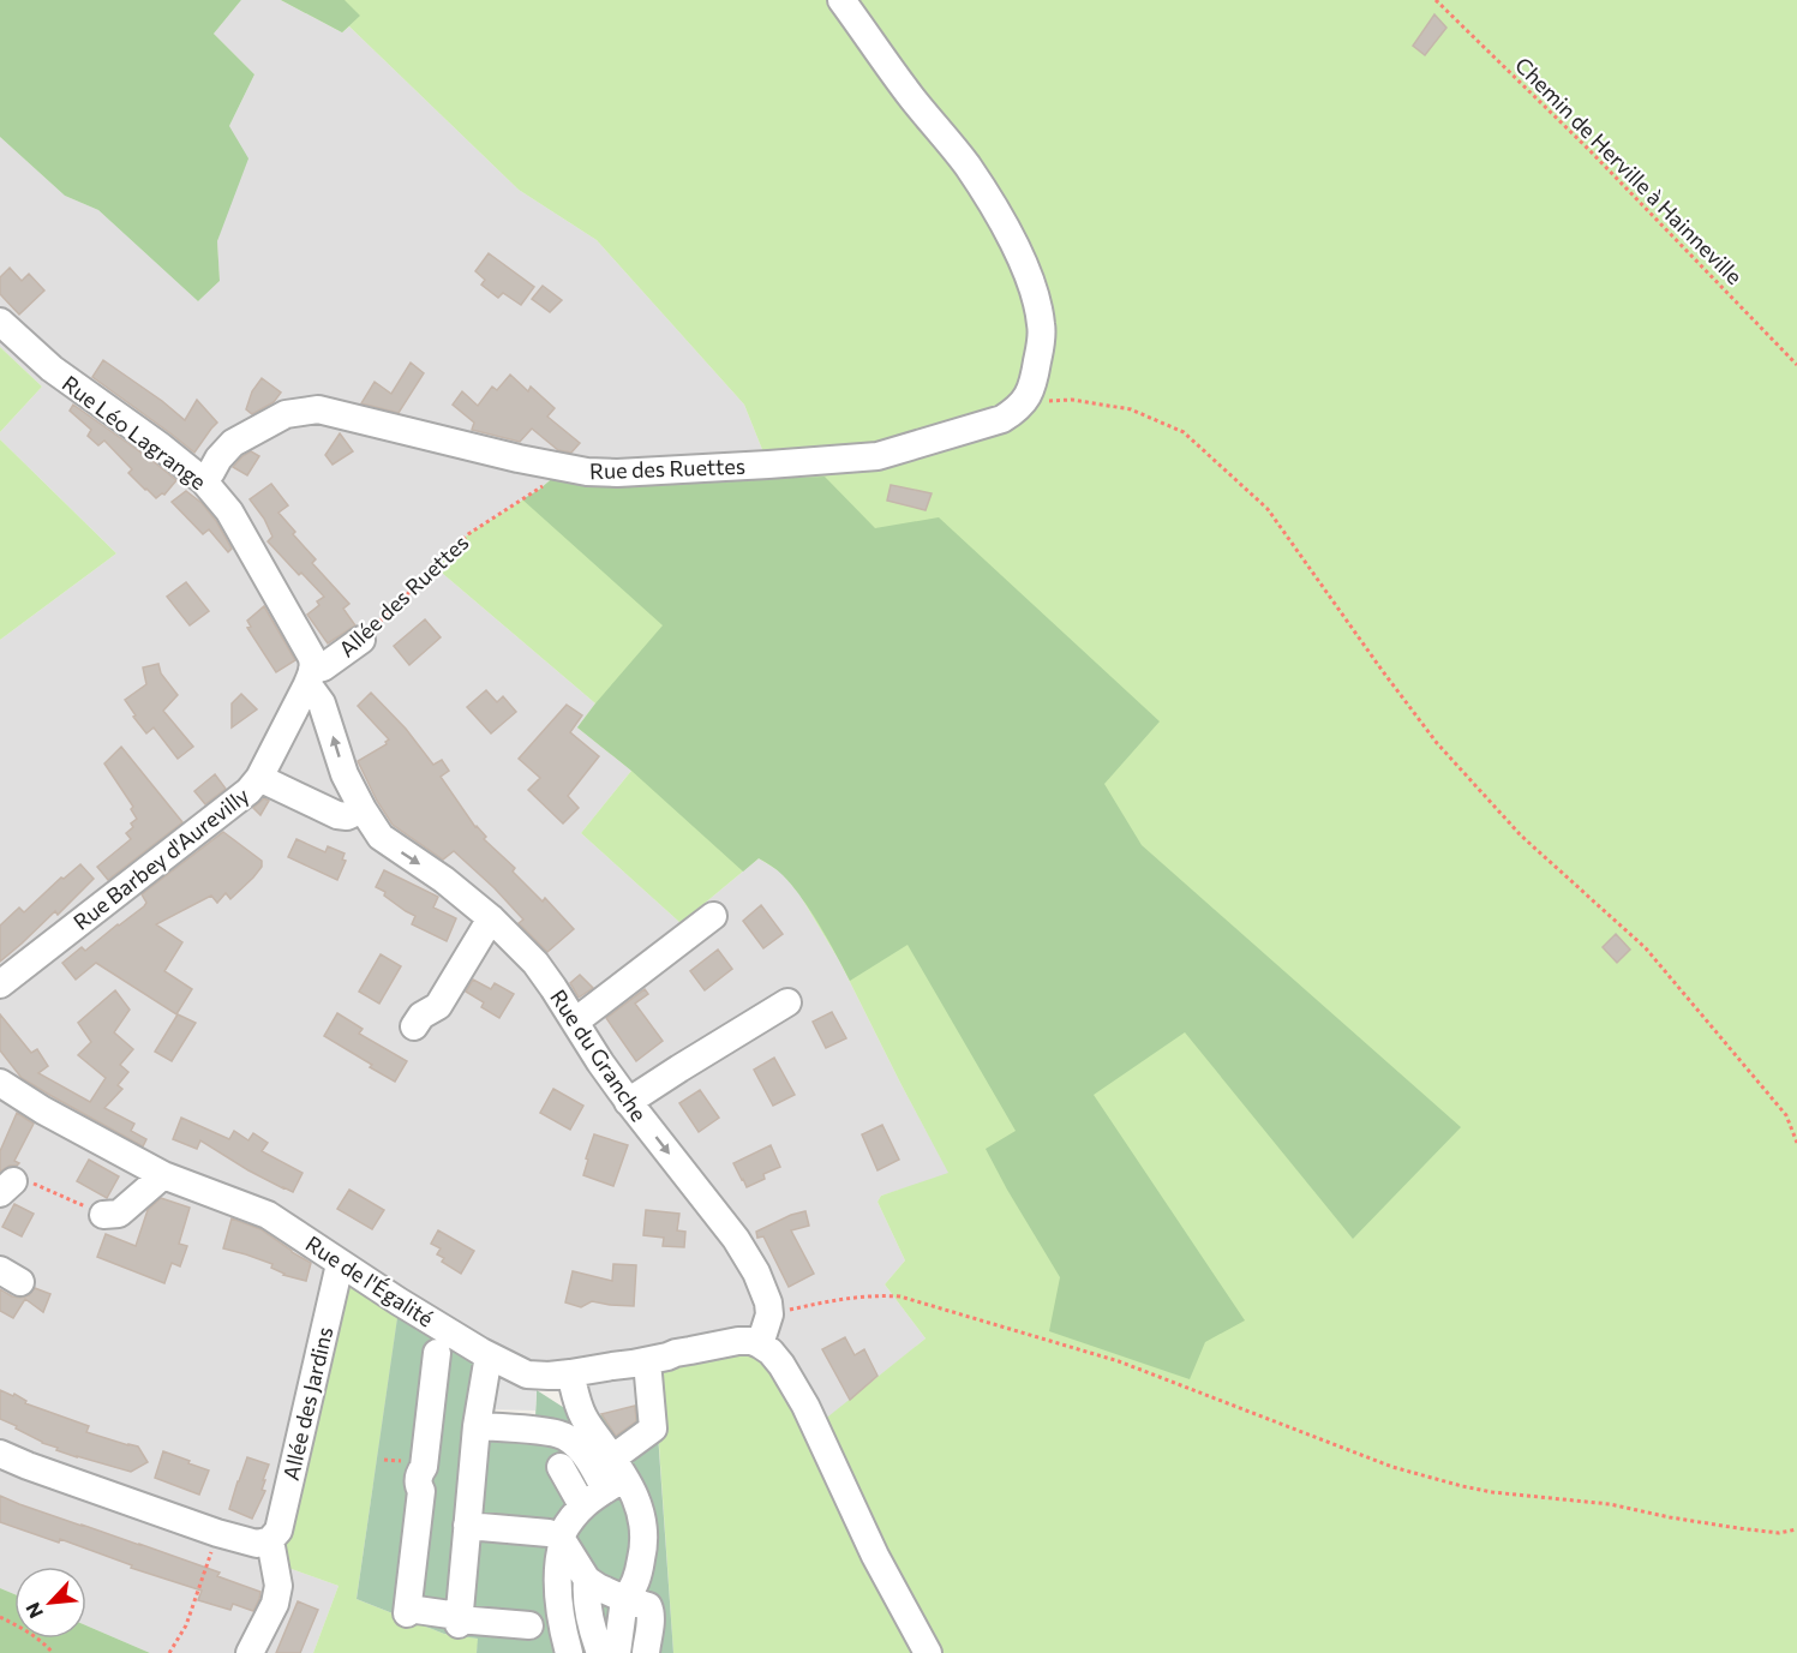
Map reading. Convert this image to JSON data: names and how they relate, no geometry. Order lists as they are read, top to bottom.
{
  "streets": {
    "street": [
      "Rue Léo Lagrange",
      "Rue des Ruettes",
      "Allée des Ruettes",
      "Rue Barbey d'Aurevilly",
      "Rue du Granche",
      "Rue de l'Égalité",
      "Allée des Jardins"
    ],
    "path": ["Chemin de Herville à Hainneville"]
  },
  "crossings": [
    ["Rue Léo Lagrange", "Rue des Ruettes"],
    ["Rue Léo Lagrange", "Allée des Ruettes"],
    ["Rue Léo Lagrange", "Rue Barbey d'Aurevilly"],
    ["Rue Léo Lagrange", "Rue du Granche"],
    ["Rue des Ruettes", "Allée des Ruettes"],
    ["Allée des Ruettes", "Rue Barbey d'Aurevilly"],
    ["Allée des Ruettes", "Rue du Granche"],
    ["Rue Barbey d'Aurevilly", "Rue du Granche"],
    ["Rue de l'Égalité", "Allée des Jardins"]
  ],
  "north": "bottom left"
}
